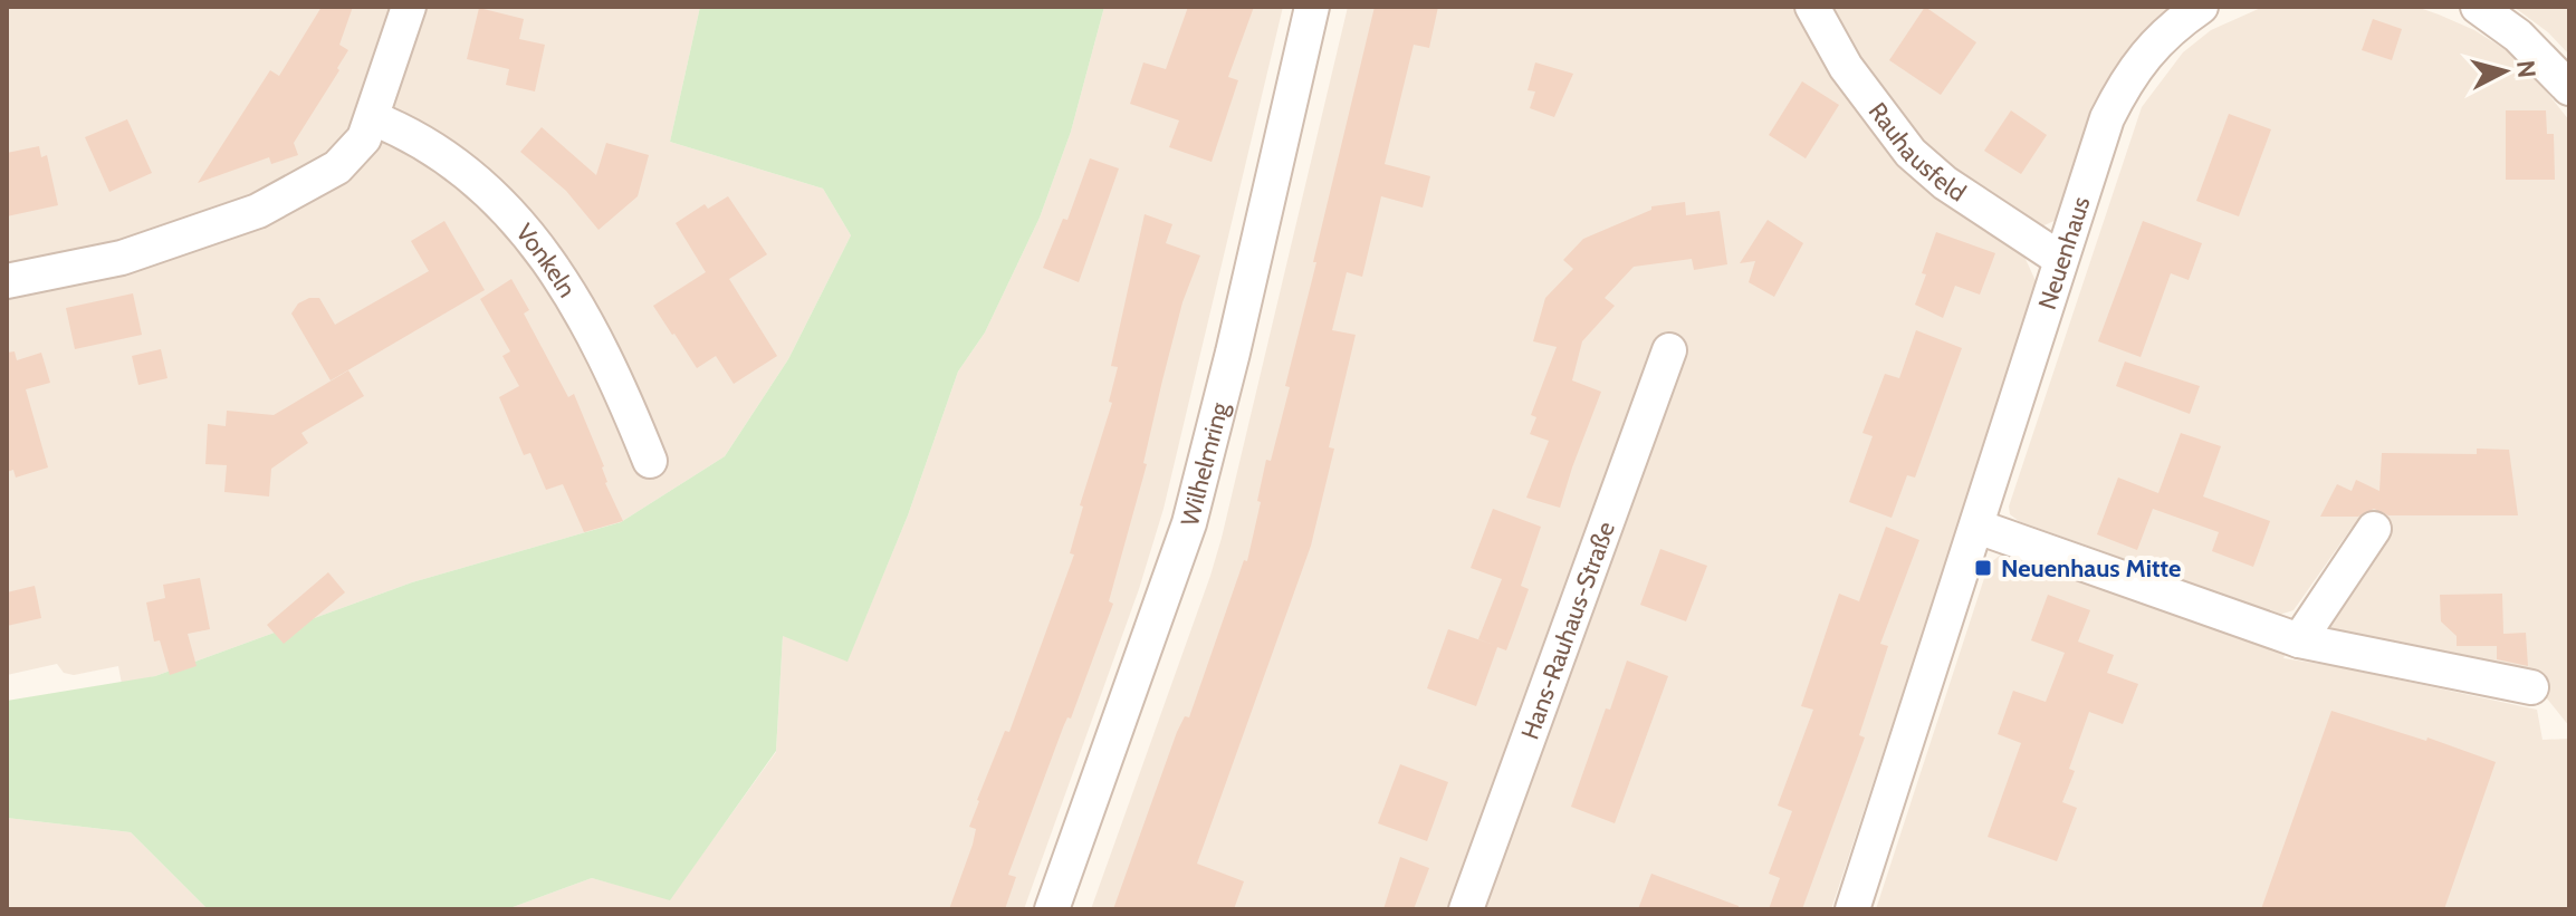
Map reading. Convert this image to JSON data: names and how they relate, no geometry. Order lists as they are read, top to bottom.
{
  "streets": {
    "street": [
      "Rauhausfeld",
      "Neuenhaus",
      "Vonkeln",
      "Wilhelmring",
      "Hans-Rauhaus-Straße"
    ]
  },
  "crossings": [
    ["Rauhausfeld", "Neuenhaus"]
  ],
  "places": {
    "transit": ["Neuenhaus Mitte"]
  },
  "north": "right"
}
